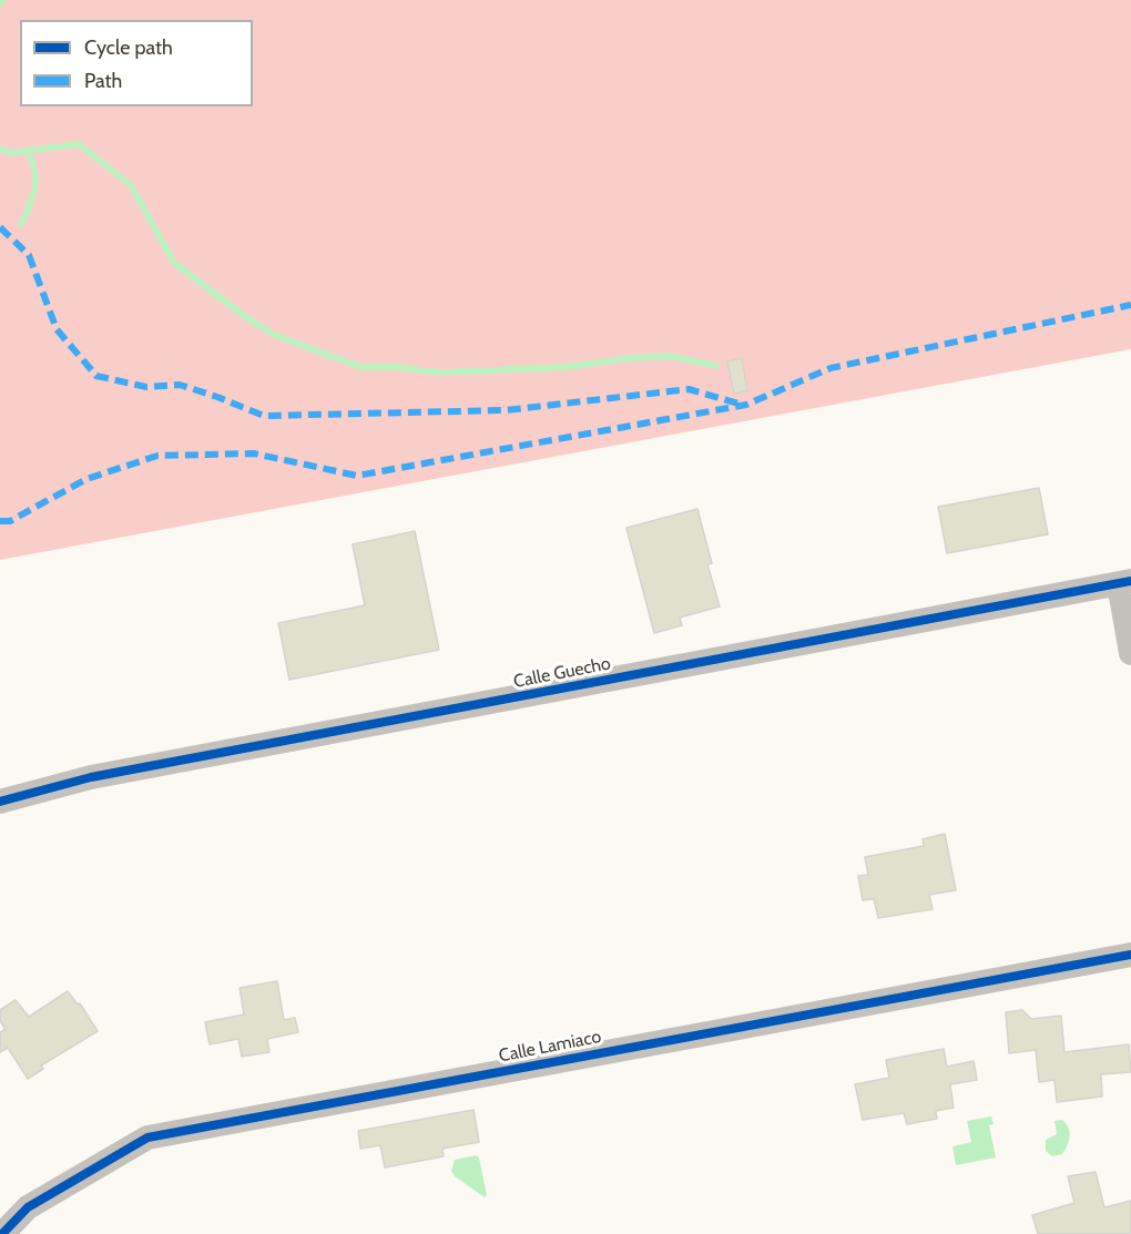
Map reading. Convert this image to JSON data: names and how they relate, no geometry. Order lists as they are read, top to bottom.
{
  "streets": {
    "street": ["Calle Guecho", "Calle Lamiaco"]
  },
  "legend": ["Cycle path", "Path"]
}
